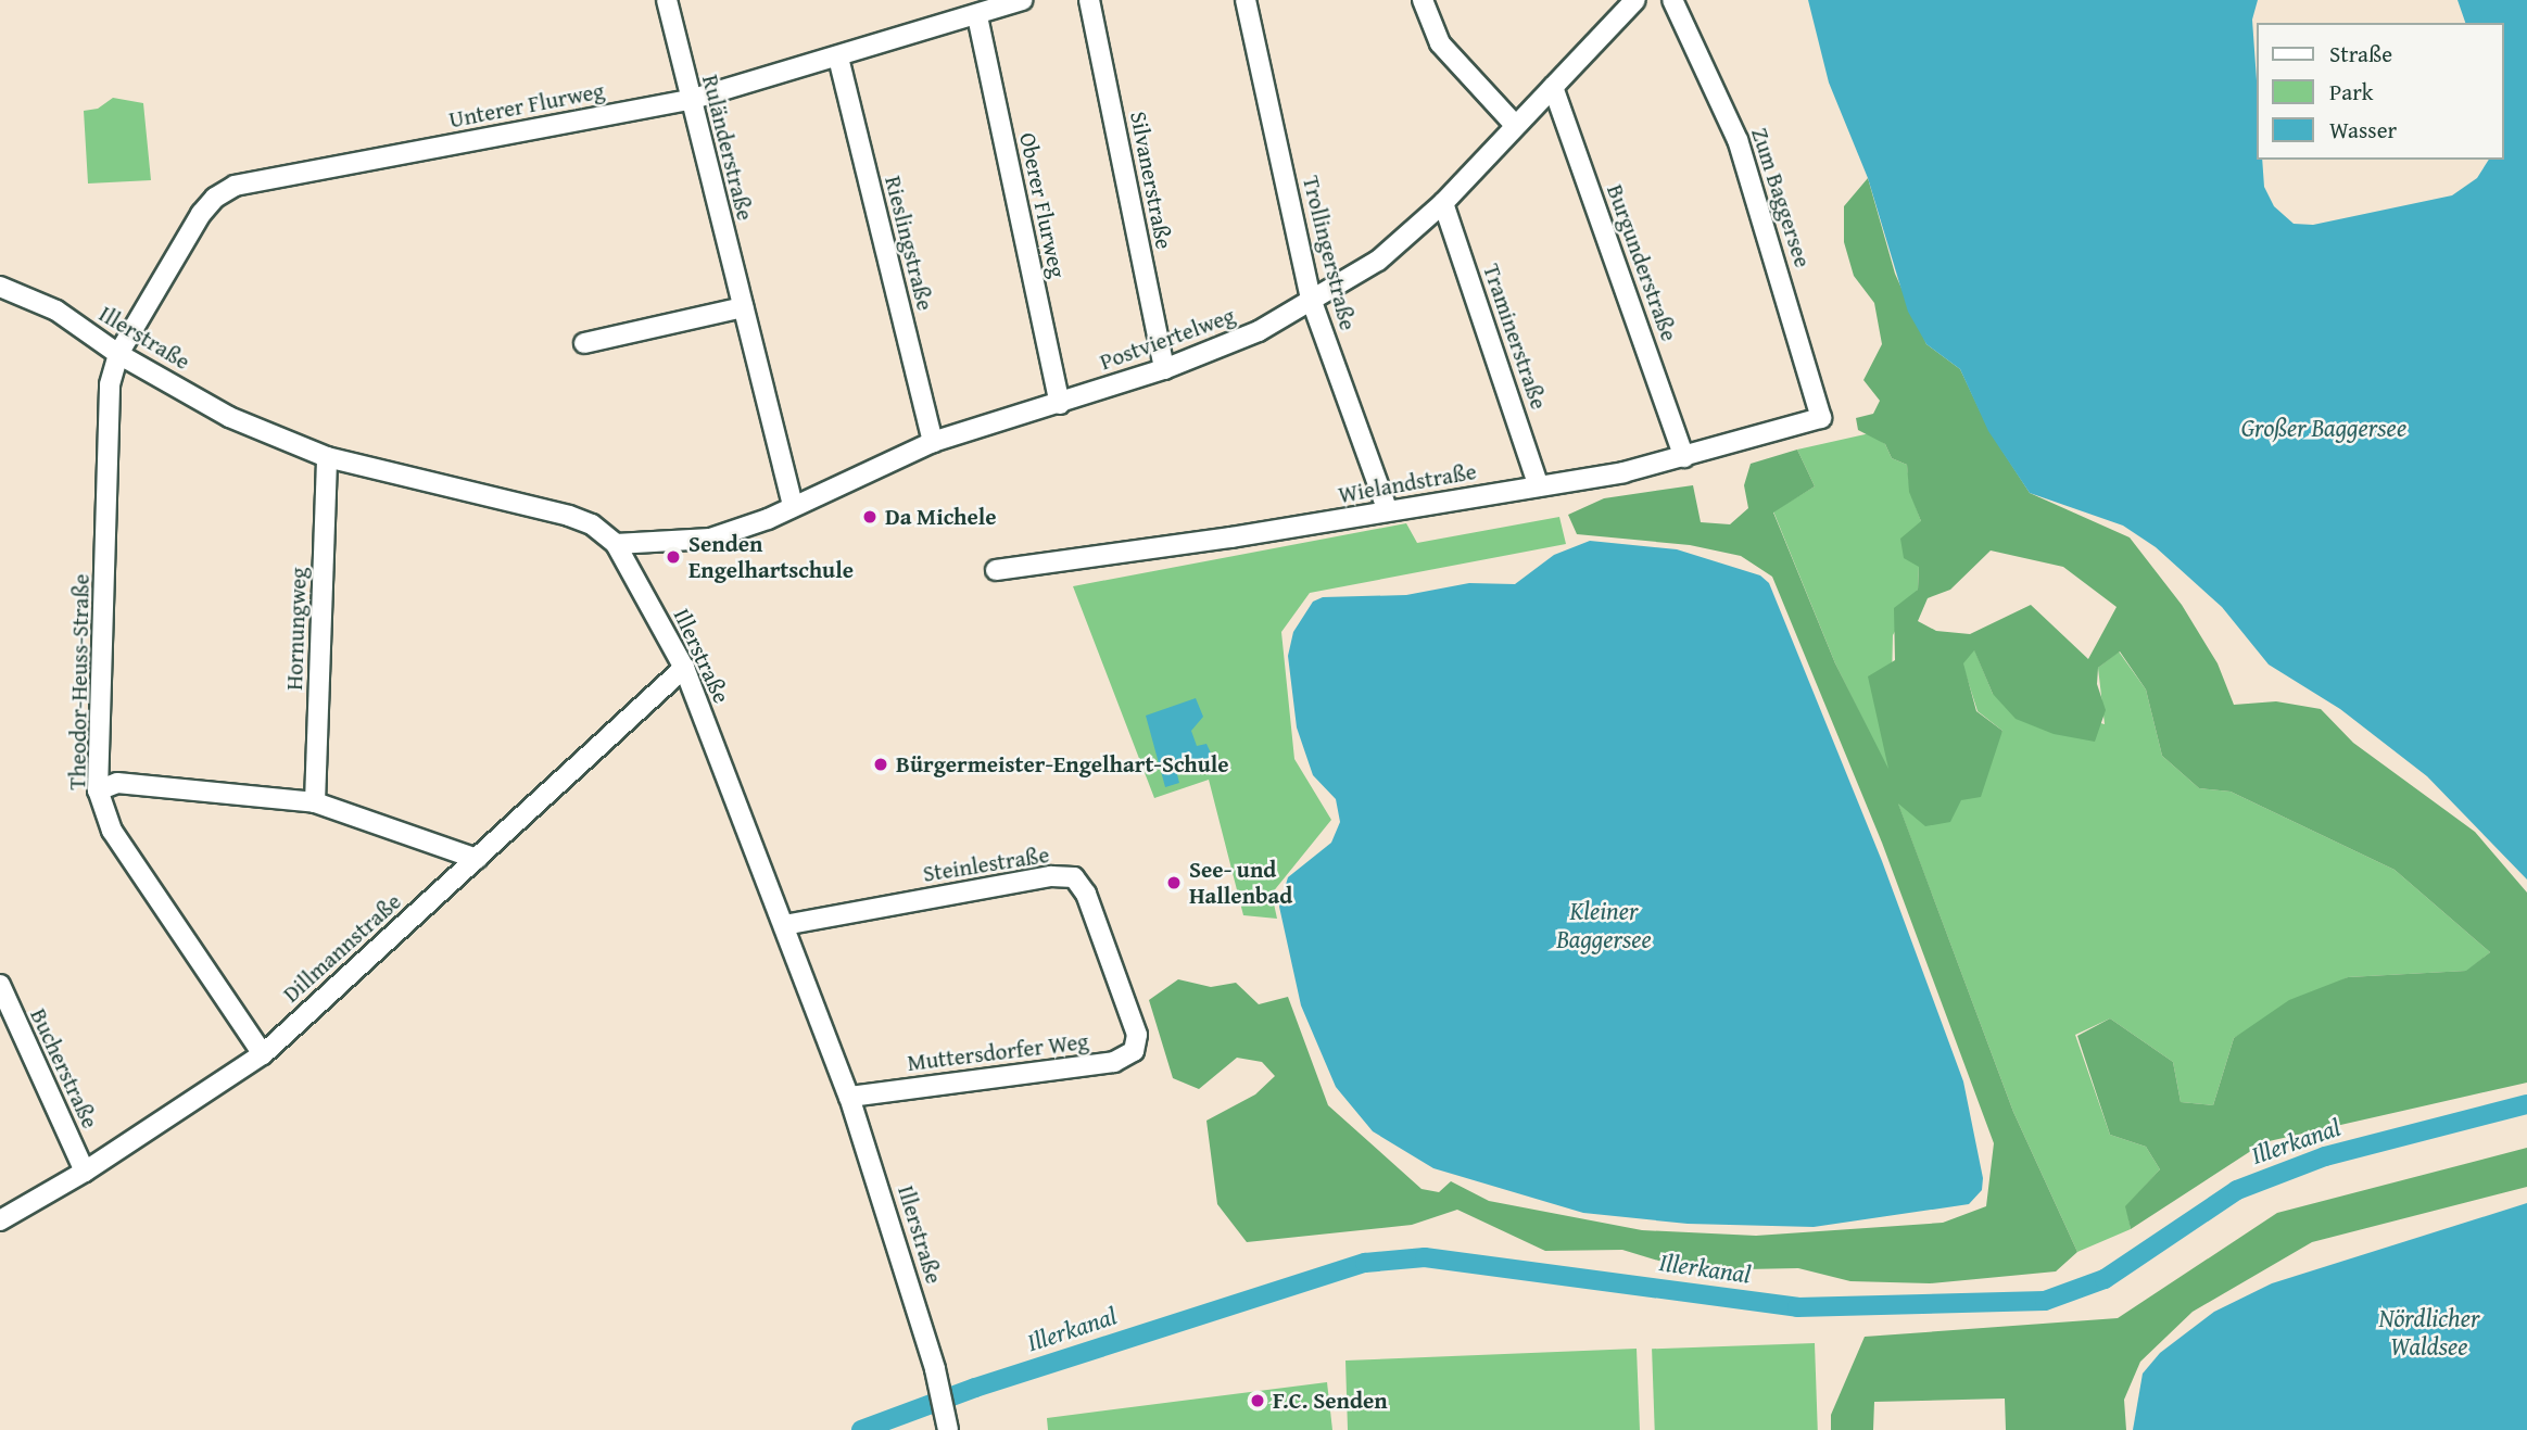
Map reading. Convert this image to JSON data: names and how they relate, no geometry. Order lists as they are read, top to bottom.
{
  "streets": {
    "street": [
      "Unterer Flurweg",
      "Ruländerstraße",
      "Silvanerstraße",
      "Zum Baggersee",
      "Oberer Flurweg",
      "Rieslingstraße",
      "Trollingerstraße",
      "Burgunderstraße",
      "Traminerstraße",
      "Illerstraße",
      "Postviertelweg",
      "Wielandstraße",
      "Hornungweg",
      "Theodor-Heuss-Straße",
      "Steinlestraße",
      "Dillmannstraße",
      "Muttersdorfer Weg",
      "Bucherstraße"
    ]
  },
  "crossings": [
    ["Unterer Flurweg", "Ruländerstraße"],
    ["Unterer Flurweg", "Oberer Flurweg"],
    ["Unterer Flurweg", "Rieslingstraße"],
    ["Unterer Flurweg", "Illerstraße"],
    ["Unterer Flurweg", "Theodor-Heuss-Straße"],
    ["Ruländerstraße", "Postviertelweg"],
    ["Silvanerstraße", "Postviertelweg"],
    ["Zum Baggersee", "Wielandstraße"],
    ["Oberer Flurweg", "Postviertelweg"],
    ["Rieslingstraße", "Postviertelweg"],
    ["Trollingerstraße", "Postviertelweg"],
    ["Trollingerstraße", "Wielandstraße"],
    ["Burgunderstraße", "Postviertelweg"],
    ["Burgunderstraße", "Wielandstraße"],
    ["Traminerstraße", "Postviertelweg"],
    ["Traminerstraße", "Wielandstraße"],
    ["Illerstraße", "Postviertelweg"],
    ["Illerstraße", "Hornungweg"],
    ["Illerstraße", "Theodor-Heuss-Straße"],
    ["Illerstraße", "Steinlestraße"],
    ["Illerstraße", "Dillmannstraße"],
    ["Illerstraße", "Muttersdorfer Weg"],
    ["Theodor-Heuss-Straße", "Dillmannstraße"],
    ["Steinlestraße", "Muttersdorfer Weg"],
    ["Dillmannstraße", "Bucherstraße"]
  ],
  "water": [
    "Großer Baggersee",
    "Kleiner Baggersee",
    "Illerkanal",
    "Nördlicher Waldsee"
  ],
  "places": [
    "Da Michele",
    "Senden Engelhartschule",
    "Bürgermeister-Engelhart-Schule",
    "See- und Hallenbad",
    "F.C. Senden"
  ],
  "legend": ["Straße", "Park", "Wasser"]
}
